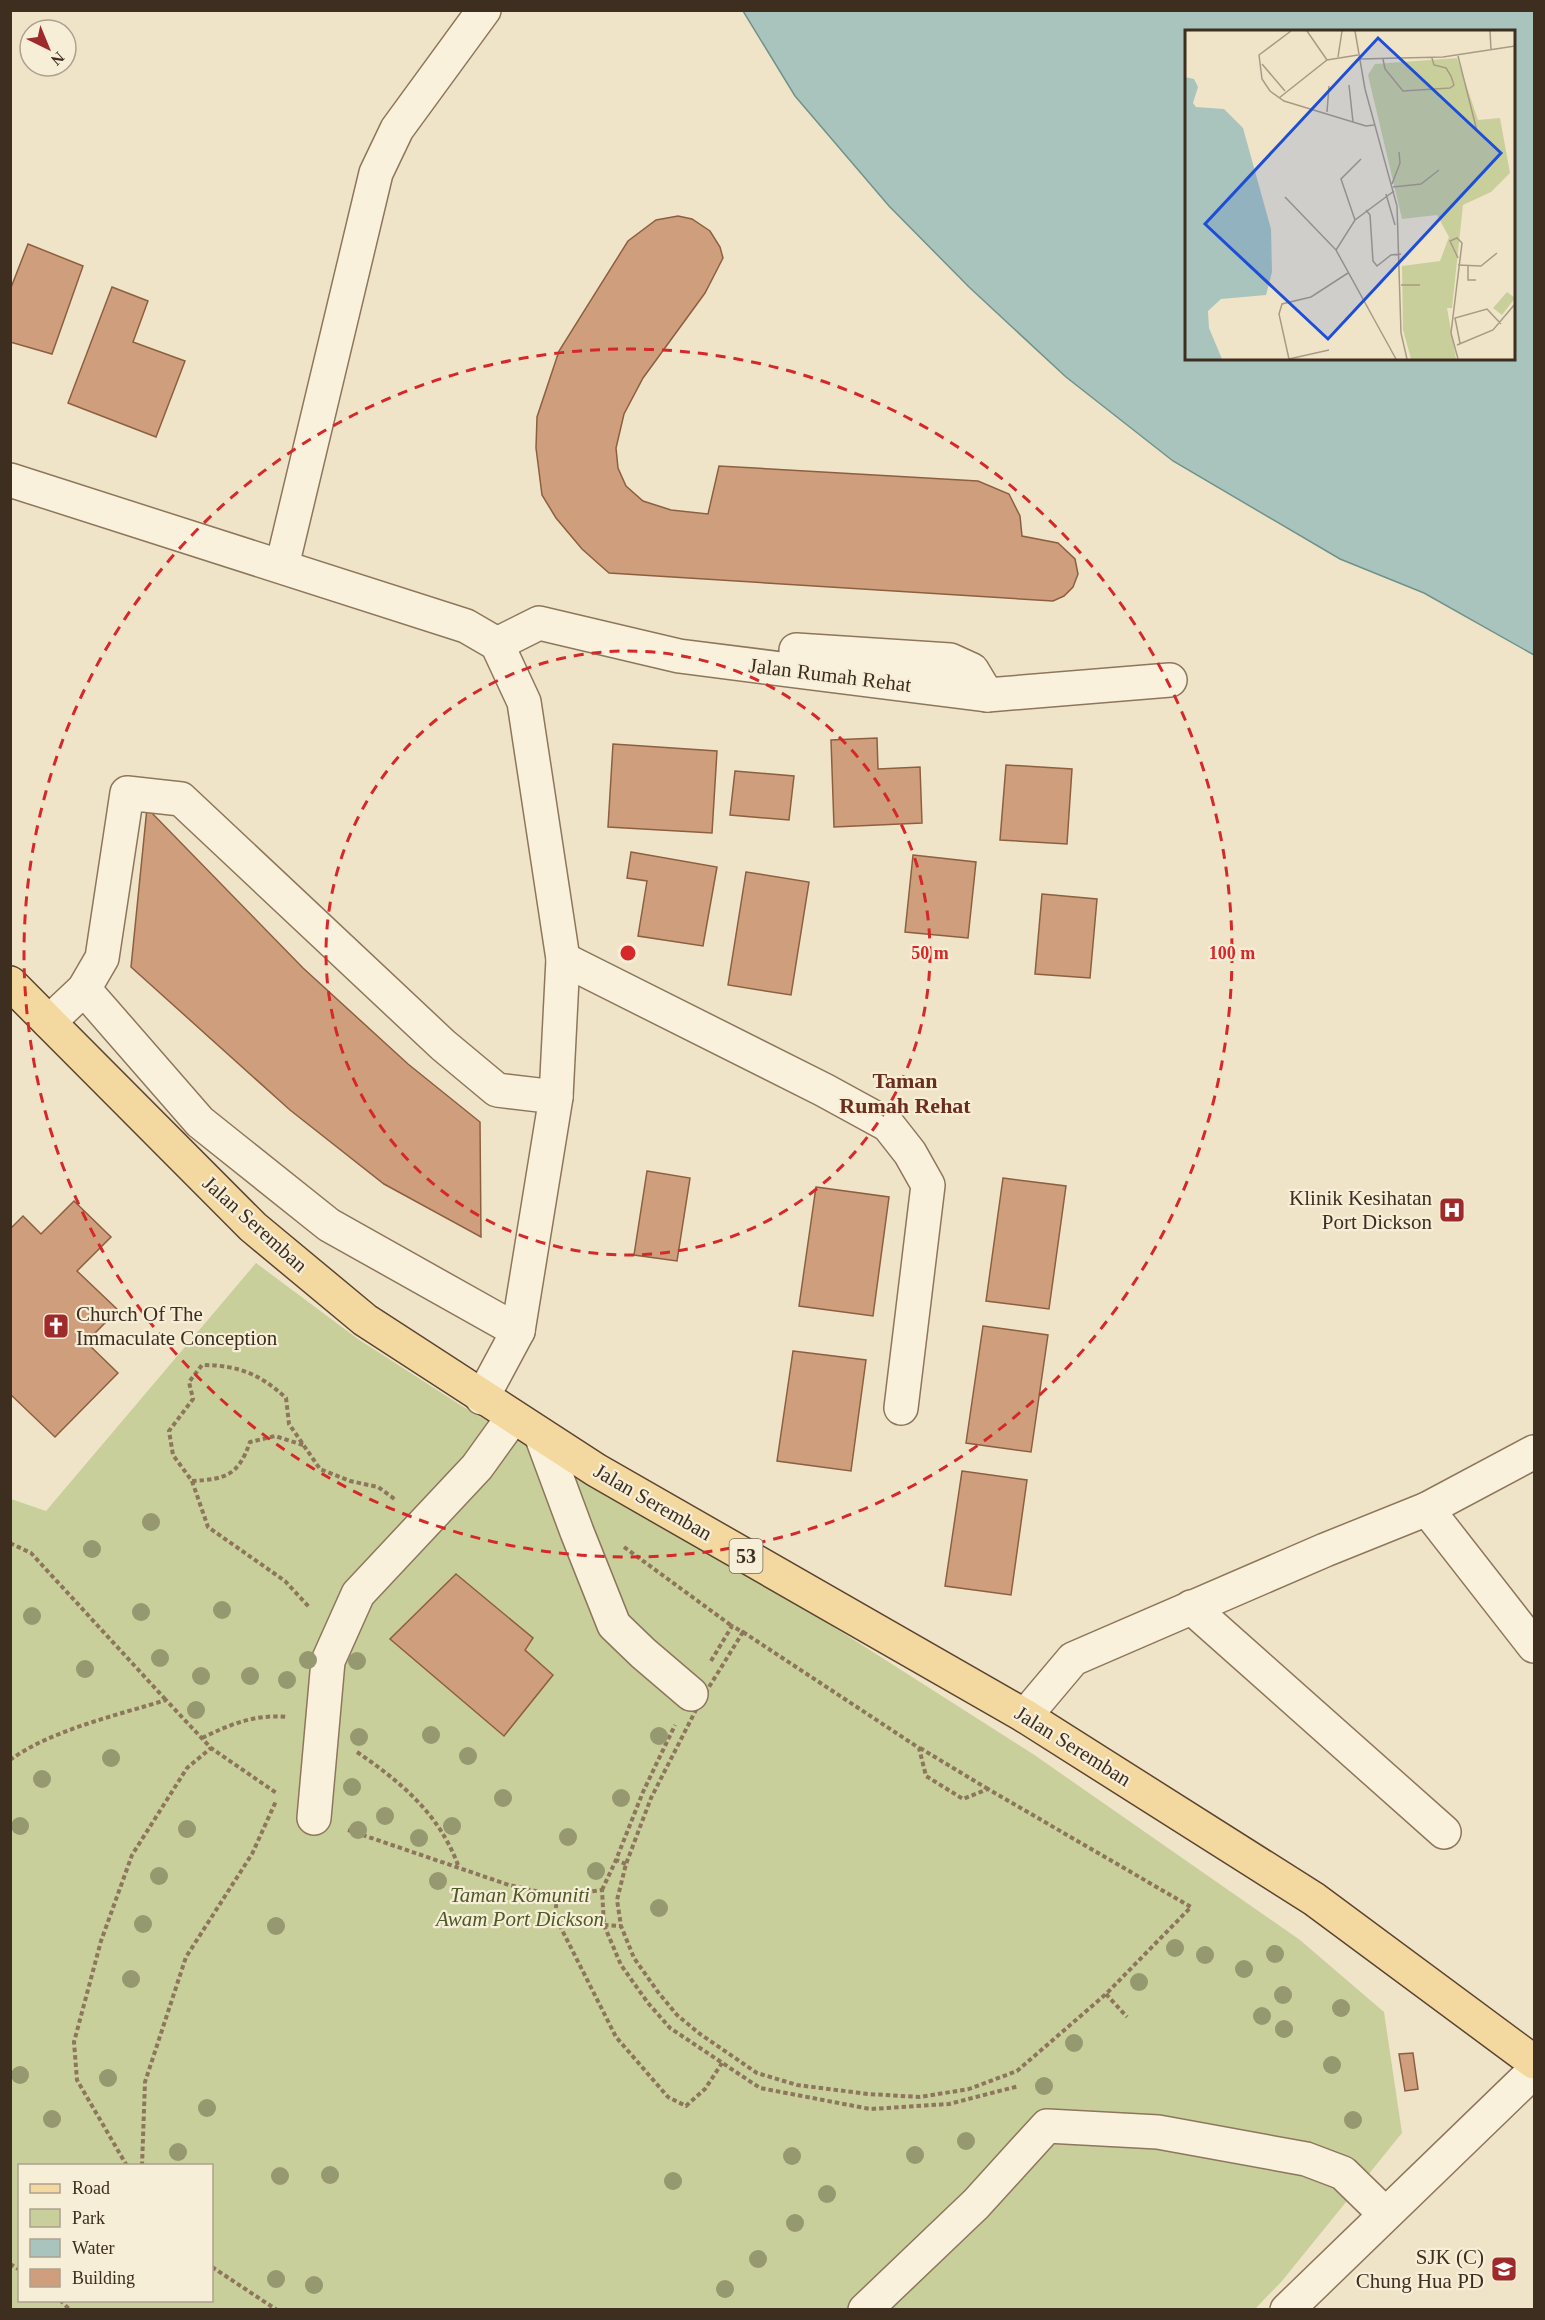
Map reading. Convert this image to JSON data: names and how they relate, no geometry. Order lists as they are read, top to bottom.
{
  "streets": {
    "main road": ["Jalan Seremban", "53"],
    "street": ["Jalan Rumah Rehat"]
  },
  "districts": ["Taman Rumah Rehat"],
  "parks": ["Taman Komuniti Awam Port Dickson"],
  "places": {
    "hospital": ["Klinik Kesihatan Port Dickson"],
    "church": ["Church Of The Immaculate Conception"],
    "school or university": ["SJK (C) Chung Hua PD"]
  },
  "legend": [
    "Road",
    "Park",
    "Water",
    "Building"
  ],
  "north": "bottom right",
  "rings": ["50 m", "100 m"]
}
